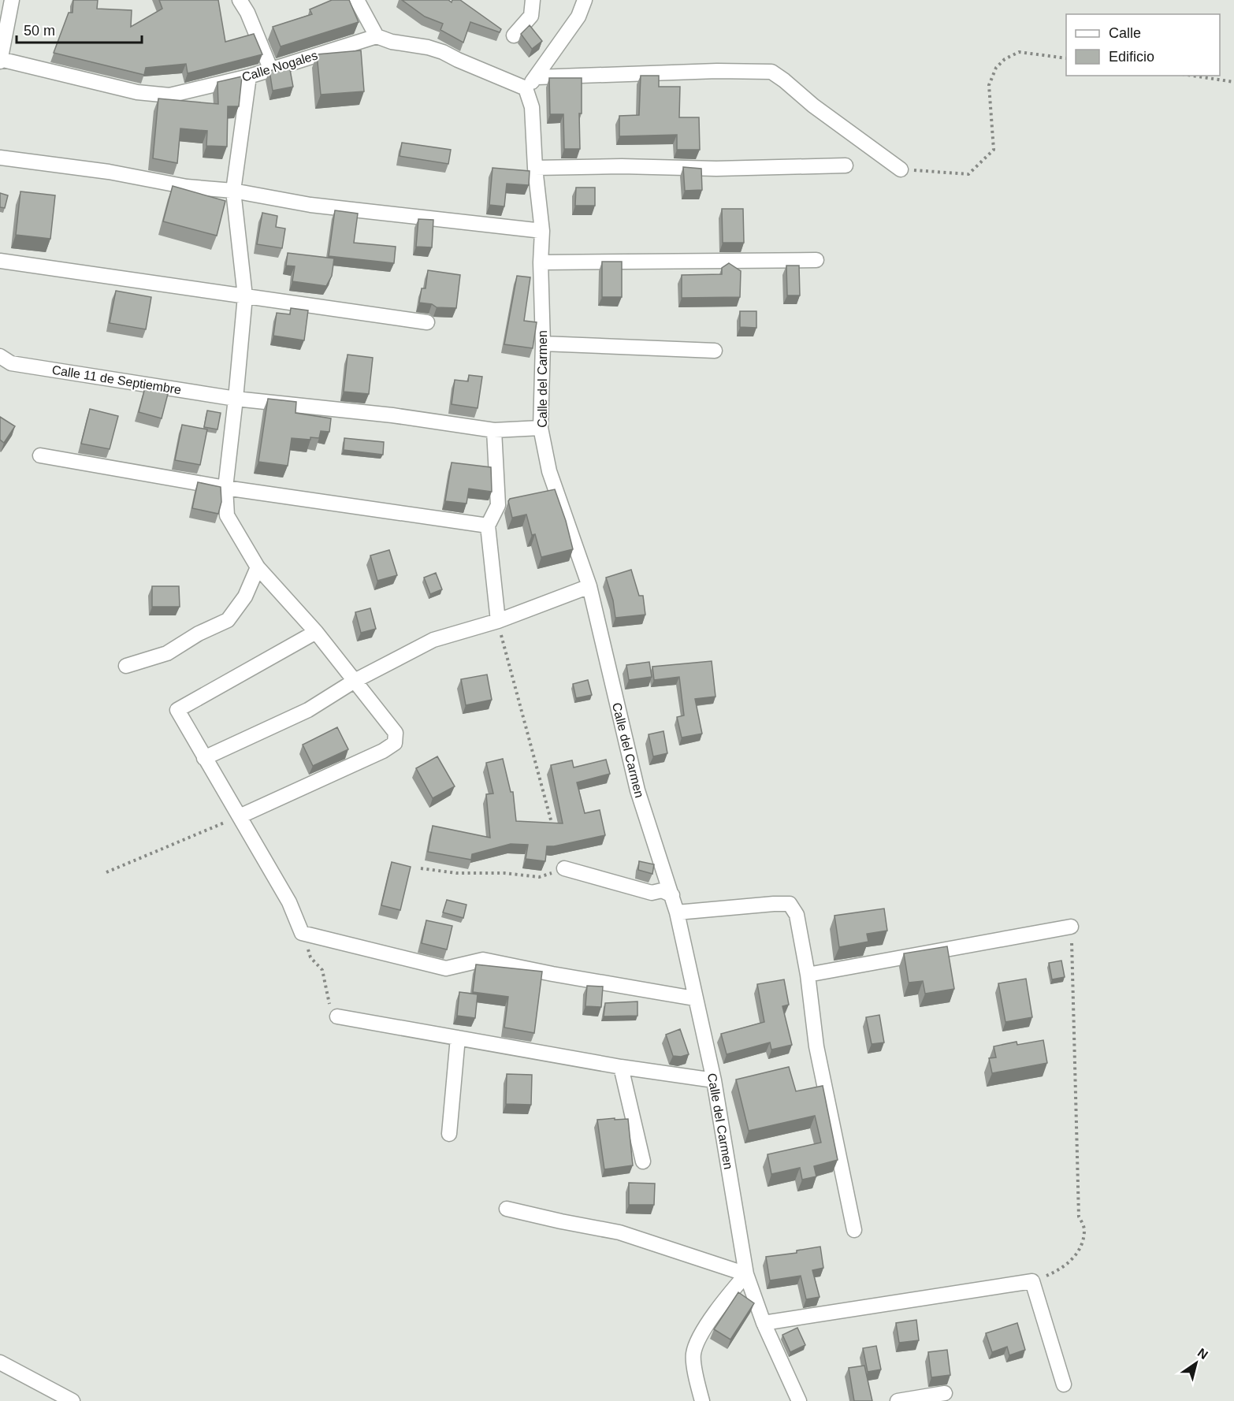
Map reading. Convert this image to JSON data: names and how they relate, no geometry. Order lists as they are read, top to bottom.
{
  "streets": {
    "street": ["Calle Nogales", "Calle del Carmen", "Calle 11 de Septiembre"]
  },
  "crossings": [
    ["Calle del Carmen", "Calle 11 de Septiembre"]
  ],
  "legend": ["Calle", "Edificio"],
  "scale_bar": "50 m",
  "north": "top right"
}
